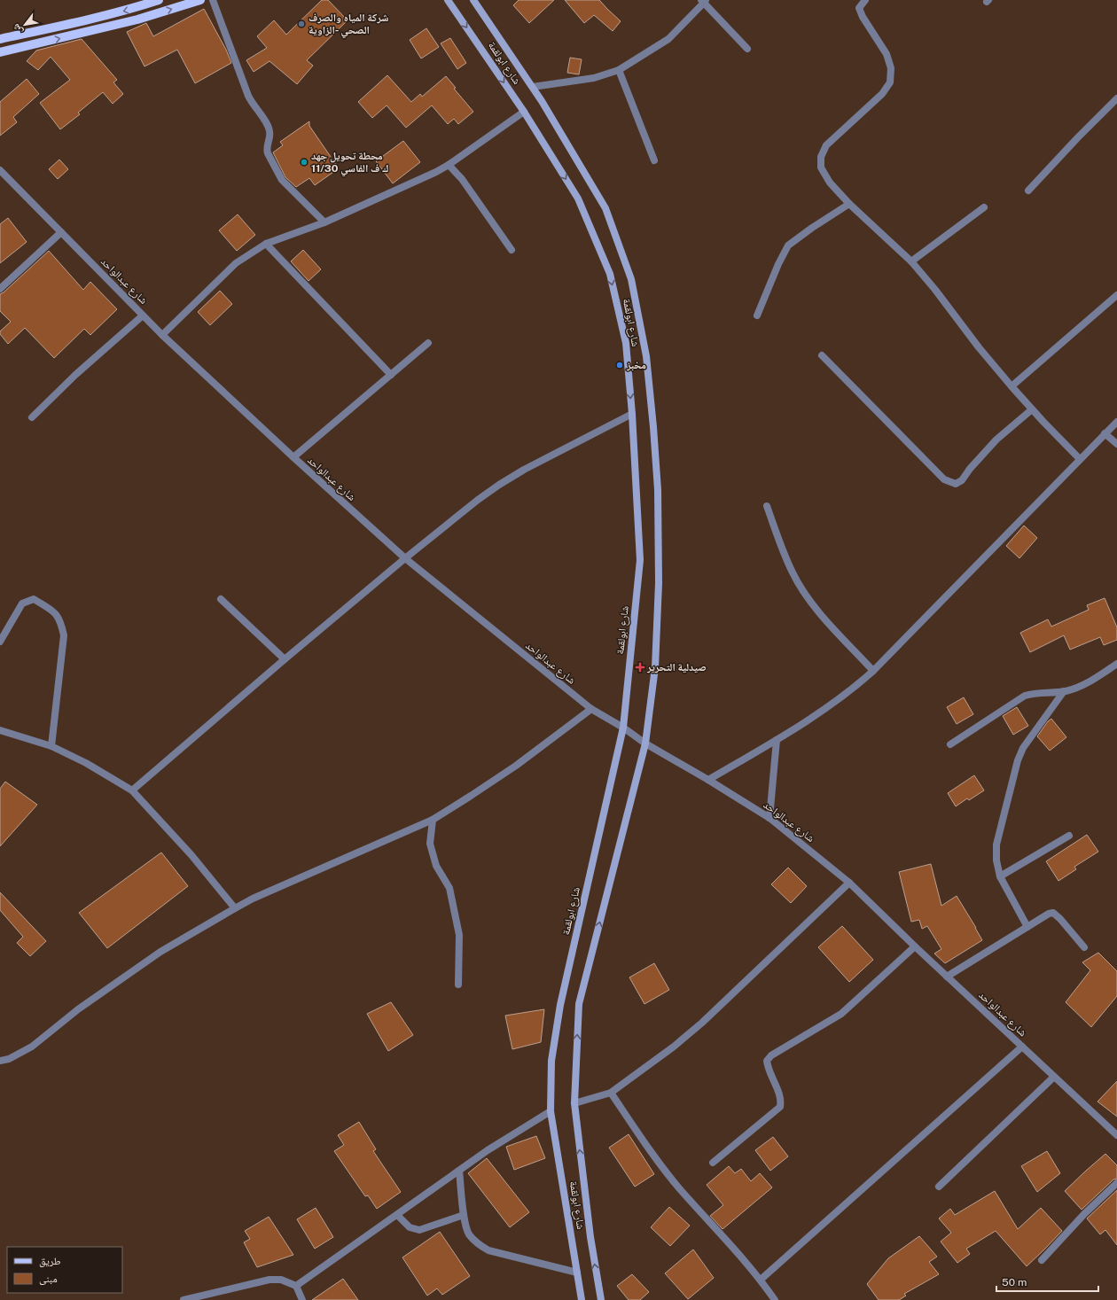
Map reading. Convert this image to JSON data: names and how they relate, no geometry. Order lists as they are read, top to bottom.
{
  "streets": {
    "street": ["شارع ابولقمة", "شارع عبدالواحد"]
  },
  "crossings": [
    ["شارع ابولقمة", "شارع عبدالواحد"]
  ],
  "places": {
    "other": ["شركة المياه والصرف الصحي -الزاوية", "محطة تحويل جهد 11/30 ك ف الفاسي", "مخبز"],
    "health": ["صيدلية التحرير"]
  },
  "legend": ["طريق", "مبنى"],
  "scale_bar": "50 m",
  "north": "bottom left"
}
